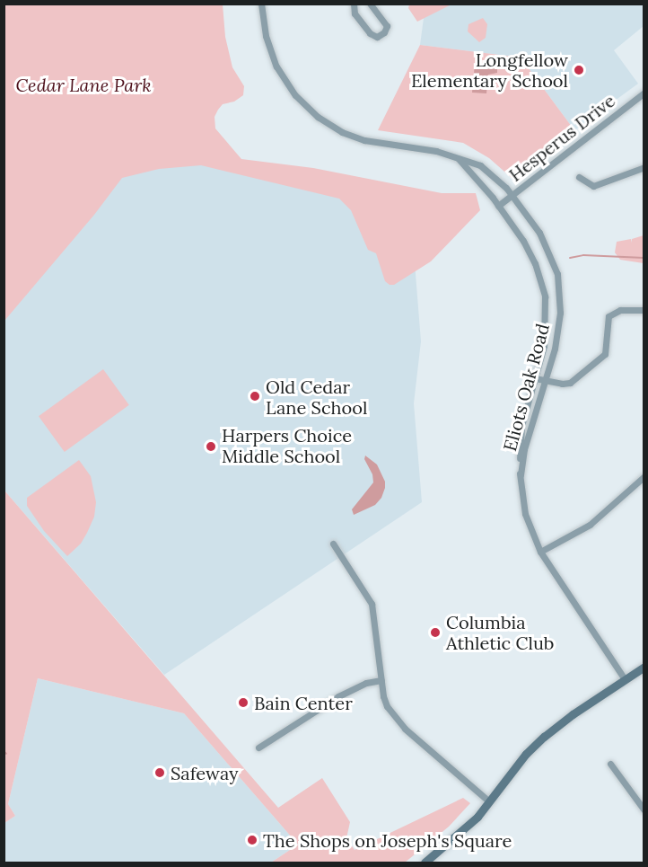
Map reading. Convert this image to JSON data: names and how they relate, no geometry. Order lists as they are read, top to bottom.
{
  "streets": {
    "street": ["Hesperus Drive", "Eliots Oak Road"]
  },
  "crossings": [
    ["Hesperus Drive", "Eliots Oak Road"]
  ],
  "parks": ["Cedar Lane Park"],
  "places": [
    "Longfellow Elementary School",
    "Old Cedar Lane School",
    "Harpers Choice Middle School",
    "Columbia Athletic Club",
    "Bain Center",
    "Safeway",
    "The Shops on Joseph's Square"
  ]
}
